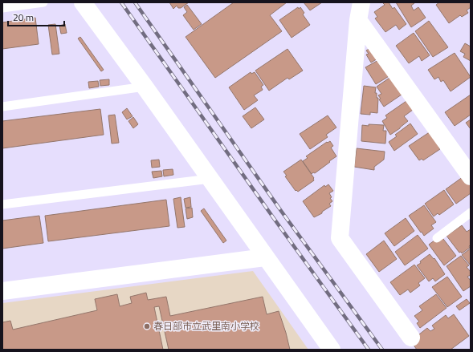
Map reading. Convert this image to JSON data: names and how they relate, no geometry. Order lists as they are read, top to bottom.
{
  "places": ["春日部市立武里南小学校"],
  "scale_bar": "20 m"
}
